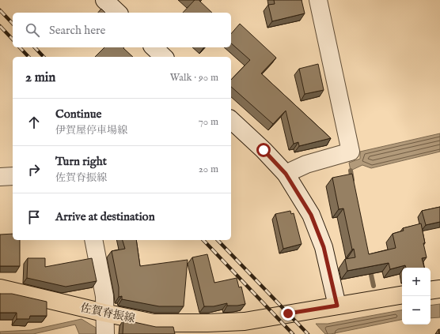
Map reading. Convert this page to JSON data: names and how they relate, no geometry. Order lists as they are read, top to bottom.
{
  "streets": {
    "main road": ["佐賀脊振線"]
  },
  "page": {
    "search": "Search here",
    "heading": ["2 min", "Walk · 90 m"],
    "list": [
      ["Continue", "伊賀屋停車場線", "70 m"],
      ["Turn right", "佐賀脊振線", "20 m"],
      "Arrive at destination"
    ],
    "map_buttons": ["+", "−"]
  }
}
